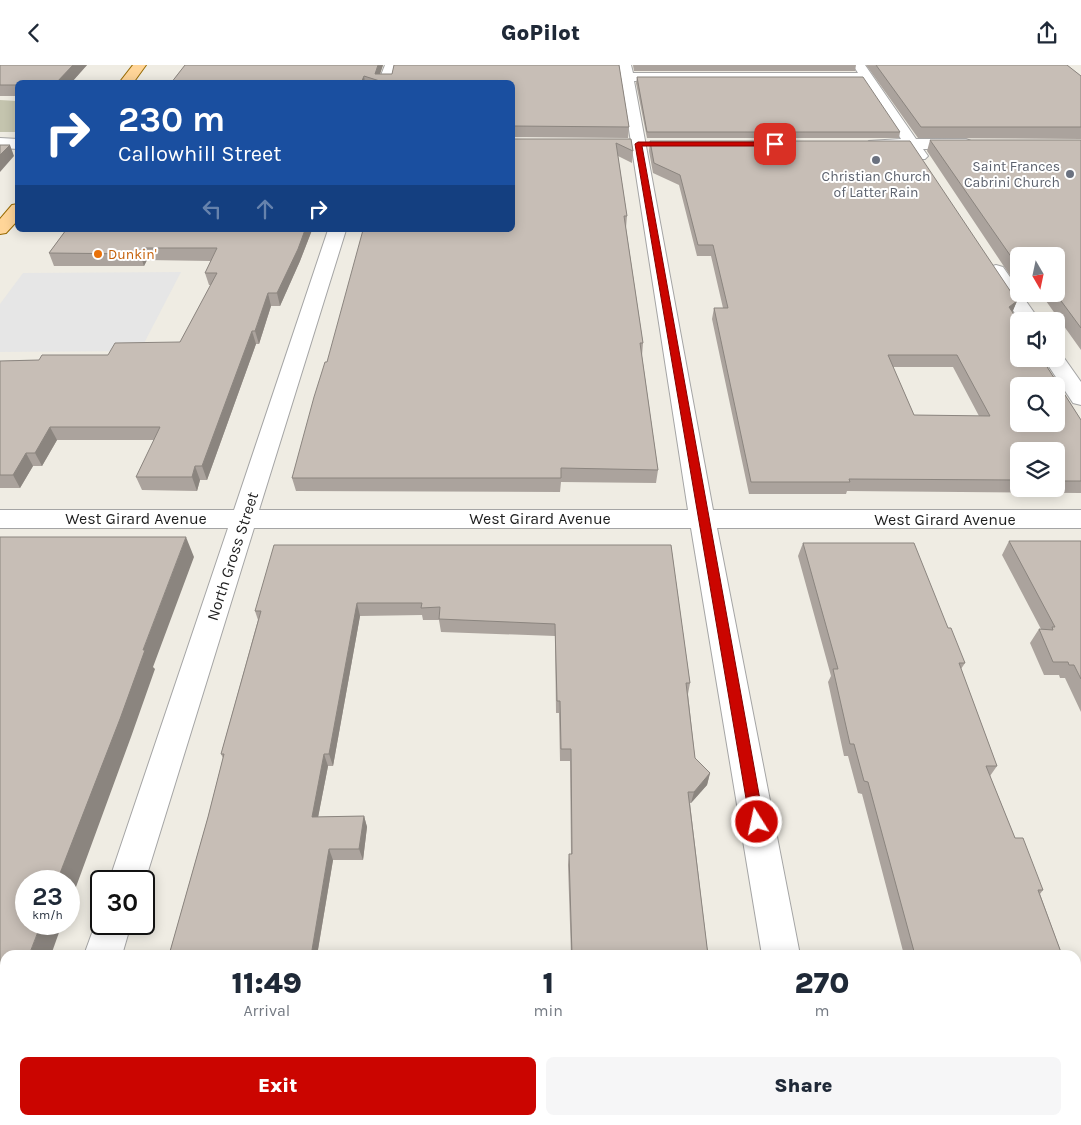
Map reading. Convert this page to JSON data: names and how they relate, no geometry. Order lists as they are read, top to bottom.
{
  "streets": {
    "street": ["West Girard Avenue", "North Gross Street"]
  },
  "crossings": [
    ["West Girard Avenue", "North Gross Street"]
  ],
  "places": ["Christian Church of Latter Rain", "Saint Frances Cabrini Church", "Dunkin'"],
  "north": "bottom",
  "page": {
    "header": "GoPilot",
    "turn": ["230 m", "Callowhill Street"],
    "speed": "23 km/h",
    "limit": "30",
    "eta": [
      "11:49",
      "Arrival",
      "1",
      "min",
      "270",
      "m"
    ],
    "buttons": ["Exit", "Share"]
  }
}
